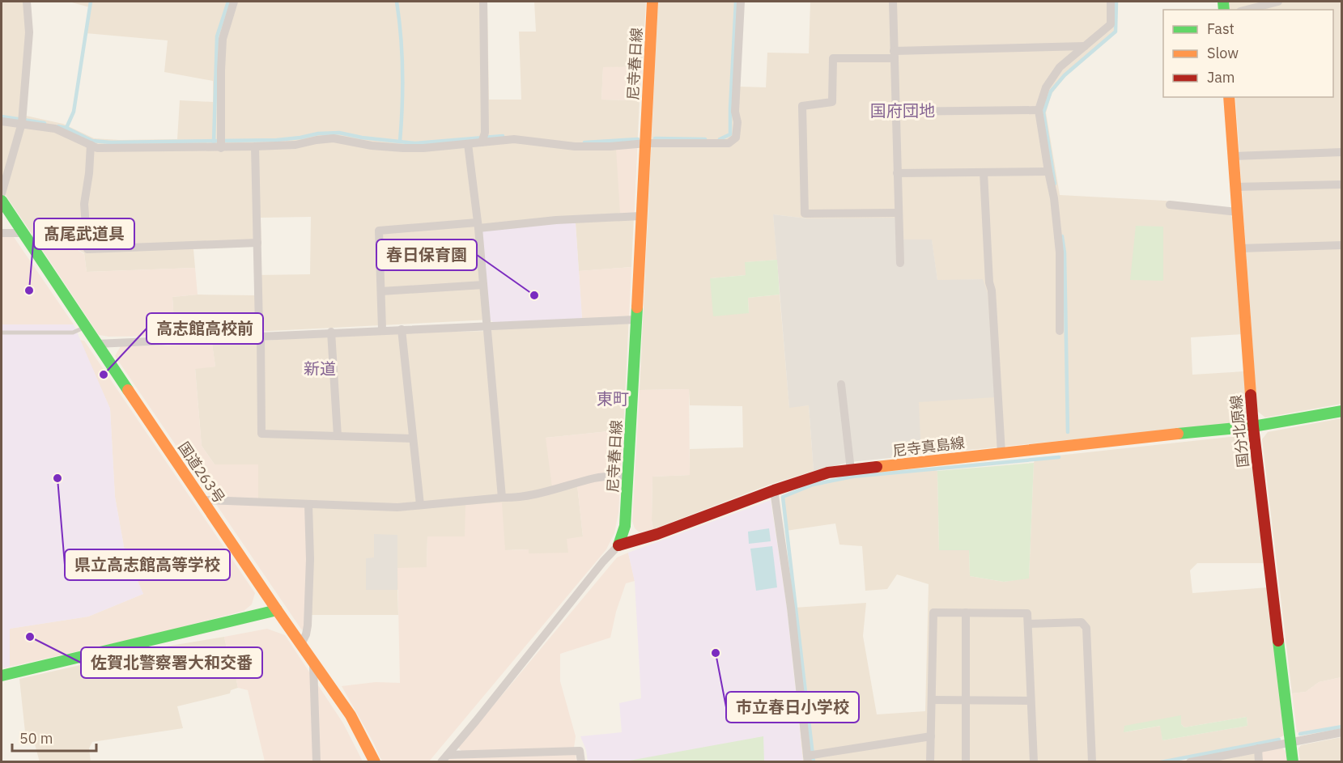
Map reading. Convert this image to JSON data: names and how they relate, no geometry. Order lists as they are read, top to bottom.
{
  "streets": {
    "main road": [
      "尼寺春日線",
      "国分北原線",
      "尼寺真島線",
      "国道263号"
    ]
  },
  "crossings": [
    ["尼寺春日線", "尼寺真島線"],
    ["国分北原線", "尼寺真島線"]
  ],
  "districts": ["国府団地", "新道", "東町"],
  "places": [
    "髙尾武道具",
    "春日保育園",
    "高志館高校前",
    "県立高志館高等学校",
    "佐賀北警察署大和交番",
    "市立春日小学校"
  ],
  "legend": ["Fast", "Slow", "Jam"],
  "scale_bar": "50 m"
}
